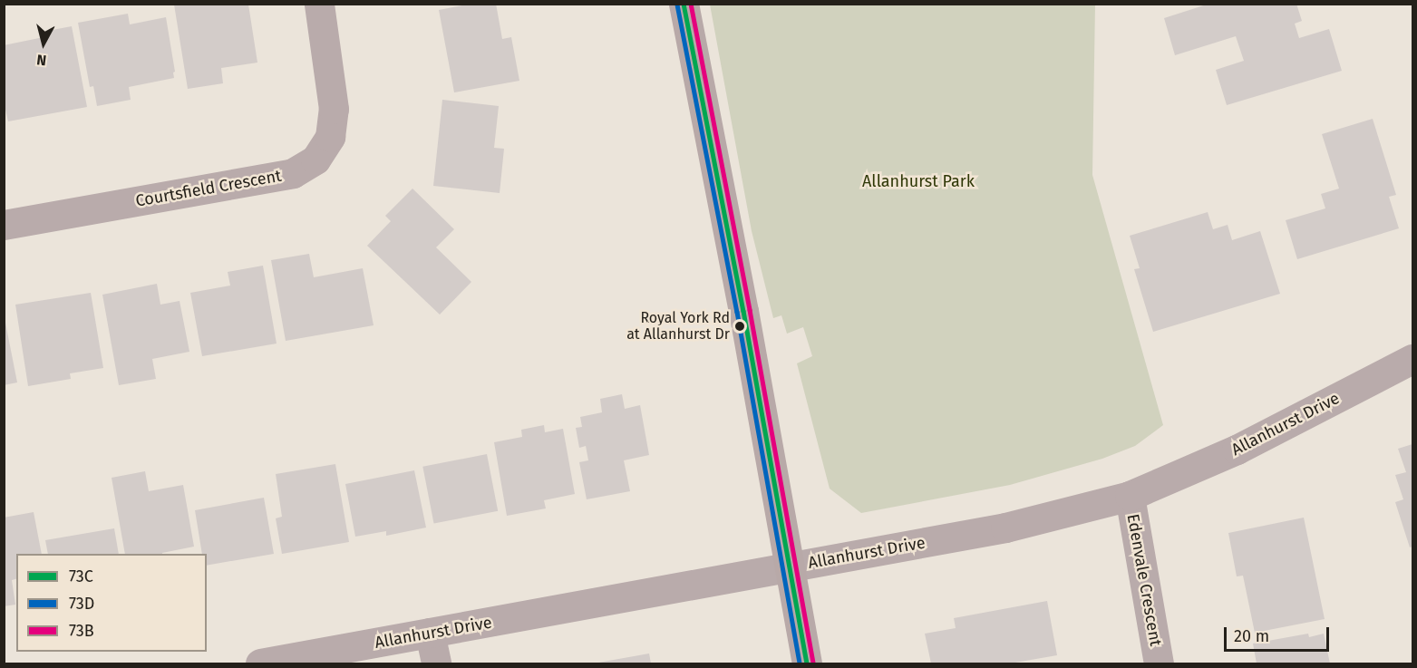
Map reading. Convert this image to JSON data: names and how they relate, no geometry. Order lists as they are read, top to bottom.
{
  "streets": {
    "street": ["Courtsfield Crescent", "Allanhurst Drive", "Edenvale Crescent"]
  },
  "crossings": [
    ["Allanhurst Drive", "Edenvale Crescent"]
  ],
  "parks": ["Allanhurst Park"],
  "places": ["Royal York Rd at Allanhurst Dr"],
  "lines": ["transit line 73C", "transit line 73B", "transit line 73D"],
  "legend": ["73C", "73D", "73B"],
  "scale_bar": "20 m",
  "north": "bottom"
}
